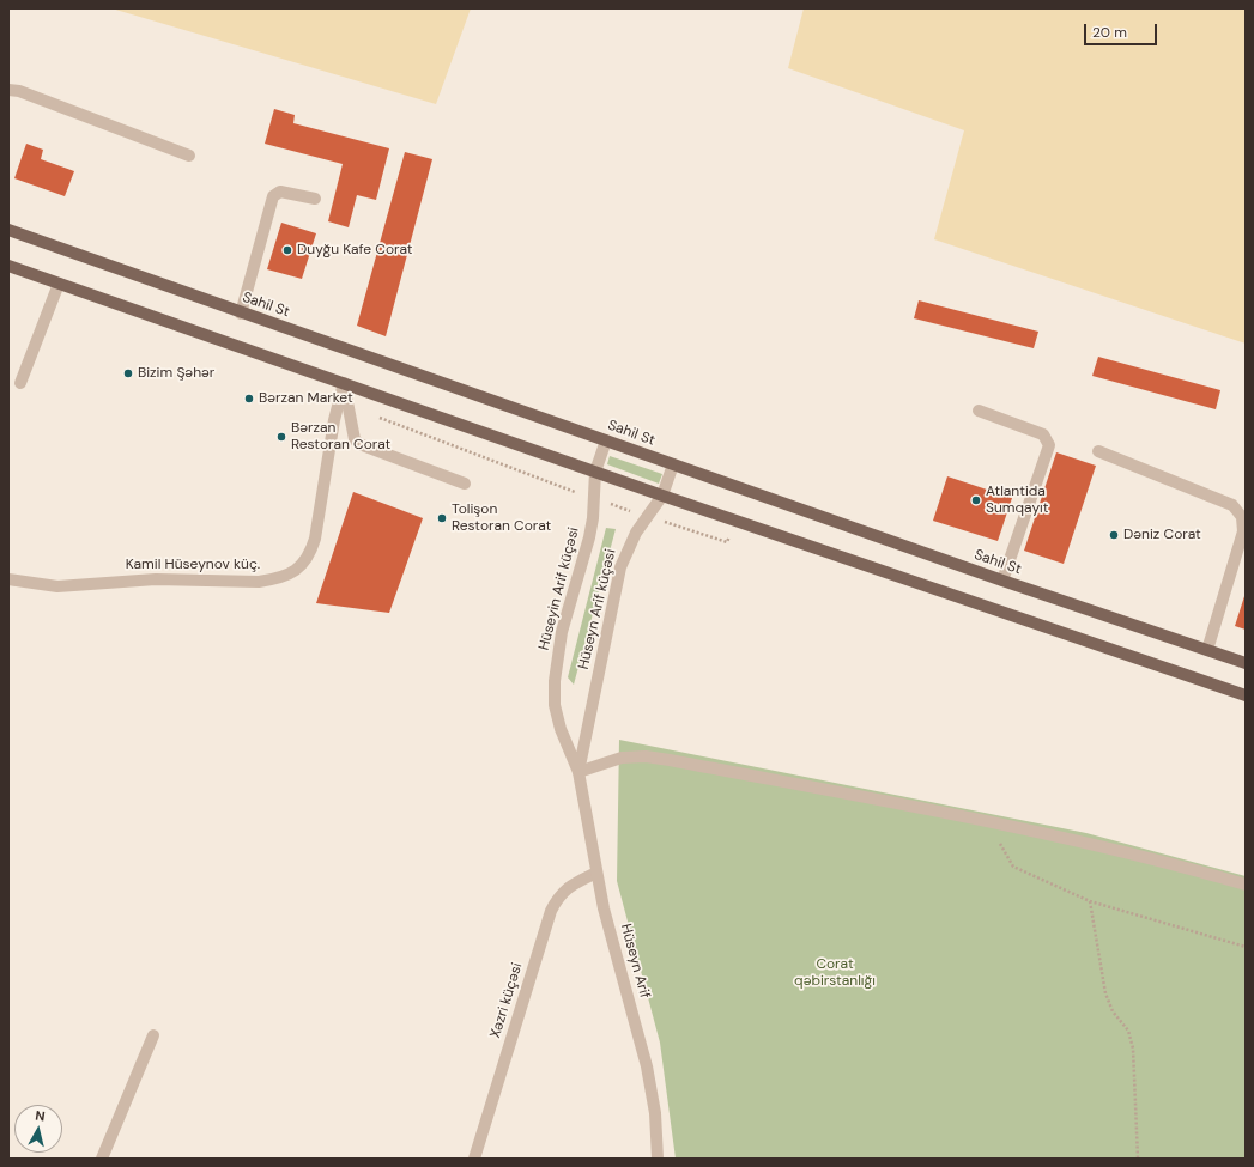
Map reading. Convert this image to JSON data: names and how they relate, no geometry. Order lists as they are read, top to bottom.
{
  "streets": {
    "main road": ["Sahil St"],
    "street": [
      "Kamil Hüseynov küç.",
      "Hüseyin Arif küçəsi",
      "Hüseyn Arif küçəsi",
      "Hüseyn Arif",
      "Xəzri küçəsi"
    ]
  },
  "crossings": [
    ["Sahil St", "Hüseyin Arif küçəsi"],
    ["Sahil St", "Hüseyn Arif küçəsi"],
    ["Hüseyin Arif küçəsi", "Hüseyn Arif küçəsi"],
    ["Hüseyin Arif küçəsi", "Hüseyn Arif"],
    ["Hüseyn Arif küçəsi", "Hüseyn Arif"],
    ["Hüseyn Arif", "Xəzri küçəsi"]
  ],
  "parks": ["Corat qəbirstanlığı"],
  "places": [
    "Duyğu Kafe Corat",
    "Bizim Şəhər",
    "Bərzan Market",
    "Bərzan Restoran Corat",
    "Atlantida Sumqayıt",
    "Tolişon Restoran Corat",
    "Dəniz Corat"
  ],
  "scale_bar": "20 m",
  "north": "top"
}
